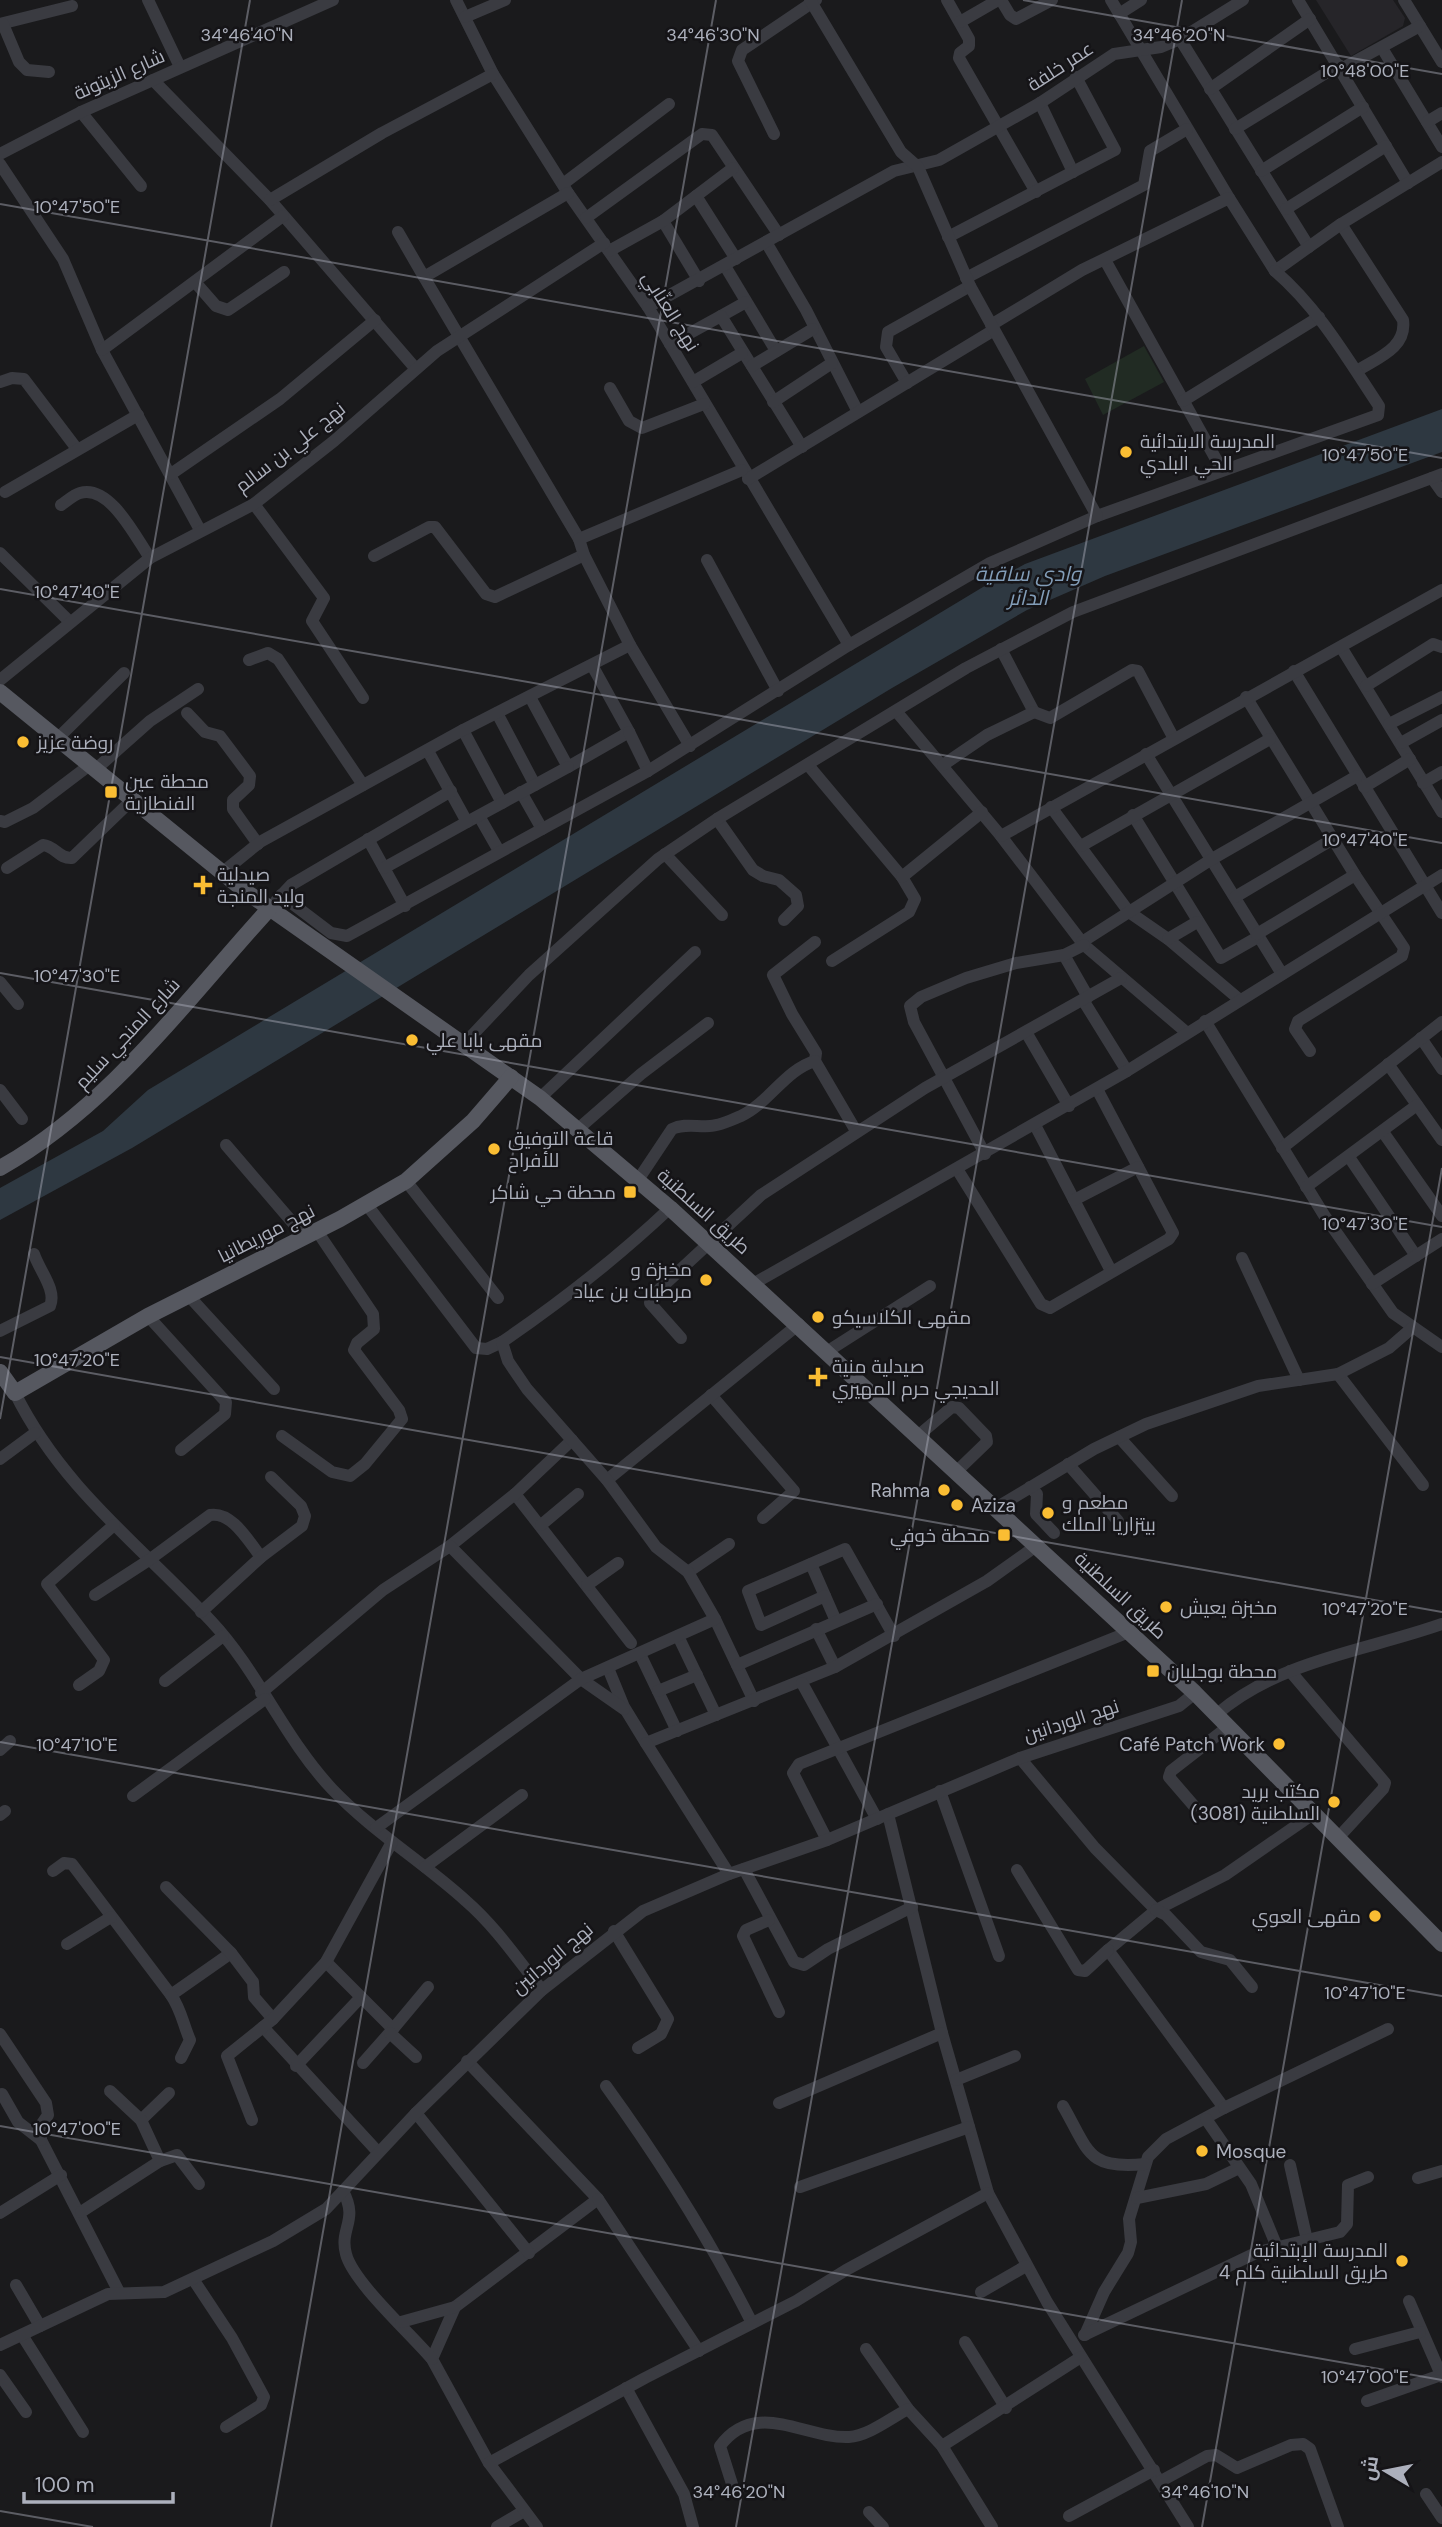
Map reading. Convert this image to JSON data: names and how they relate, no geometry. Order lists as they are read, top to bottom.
{
  "streets": {
    "main road": ["شارع المنجي سليم", "طريق السلطنية", "نهج موريطانيا"],
    "street": [
      "عمر خلفة",
      "شارع الزيتونة",
      "نهج العنّابي",
      "نهج علي بن سالم",
      "نهج الوردانين"
    ]
  },
  "crossings": [
    ["عمر خلفة", "نهج العنّابي"],
    ["نهج العنّابي", "نهج علي بن سالم"],
    ["شارع المنجي سليم", "طريق السلطنية"],
    ["طريق السلطنية", "نهج موريطانيا"],
    ["طريق السلطنية", "نهج الوردانين"]
  ],
  "water": ["وادي ساقية الدائر"],
  "places": {
    "other": [
      "المدرسة الابتدائية الحي البلدي",
      "روضة عزيز",
      "مقهى بابا علي",
      "قاعة التوفيق للأفراح",
      "مخبزة و مرطبات بن عياد",
      "مقهى الكلاسيكو",
      "Rahma",
      "Aziza",
      "مطعم و بيتزاريا الملك",
      "مخبزة يعيش",
      "Café Patch Work",
      "مكتب بريد السلطنية (3081)",
      "مقهى العوي",
      "Mosque",
      "المدرسة الإبتدائية طريق السلطنية كلم 4"
    ],
    "transit": [
      "محطة عين الفنطازية",
      "محطة حي شاكر",
      "محطة خوفي",
      "محطة بوجلبان"
    ],
    "health": ["صيدلية وليد المنجة", "صيدلية منية الحديجي حرم المهيري"]
  },
  "scale_bar": "100 m",
  "north": "left",
  "coordinates": [
    "34°46'30\"N",
    "34°46'20\"N",
    "34°46'40\"N",
    "10°48'00\"E",
    "10°47'50\"E",
    "10°47'40\"E",
    "10°47'30\"E",
    "10°47'20\"E",
    "10°47'10\"E",
    "10°47'00\"E",
    "34°46'10\"N"
  ]
}
